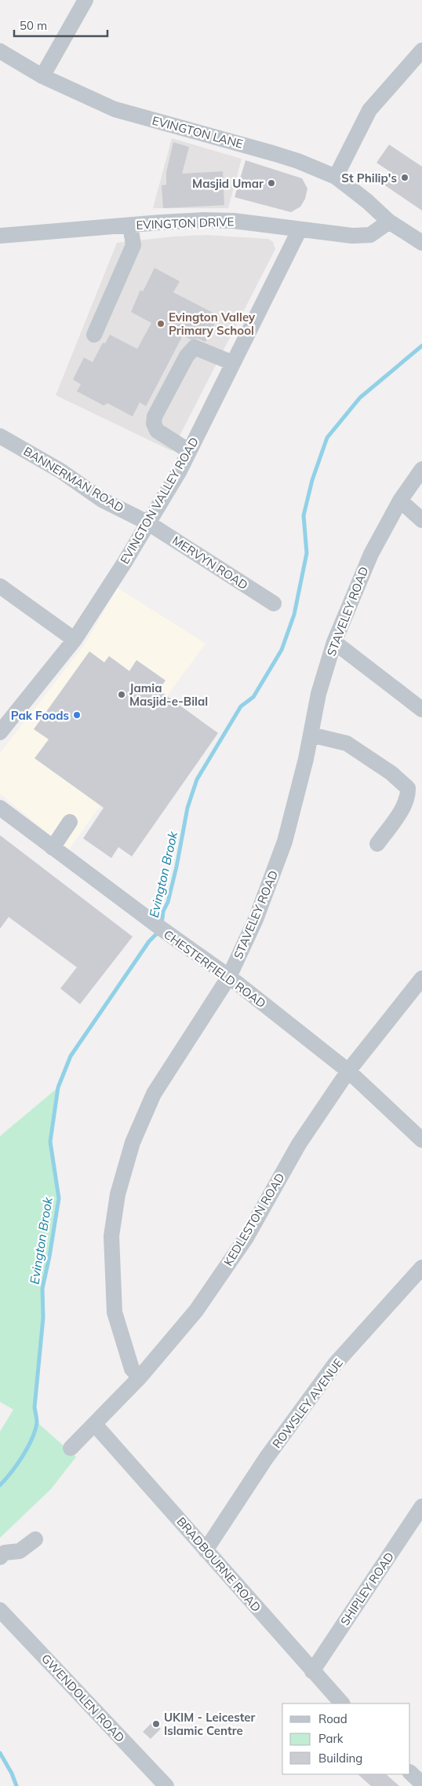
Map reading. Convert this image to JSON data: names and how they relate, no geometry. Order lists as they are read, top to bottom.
{
  "streets": {
    "street": [
      "EVINGTON LANE",
      "EVINGTON DRIVE",
      "BANNERMAN ROAD",
      "EVINGTON VALLEY ROAD",
      "MERVYN ROAD",
      "STAVELEY ROAD",
      "CHESTERFIELD ROAD",
      "KEDLESTON ROAD",
      "ROWSLEY AVENUE",
      "BRADBOURNE ROAD",
      "SHIPLEY ROAD",
      "GWENDOLEN ROAD"
    ]
  },
  "crossings": [
    ["EVINGTON LANE", "EVINGTON DRIVE"],
    ["EVINGTON DRIVE", "EVINGTON VALLEY ROAD"],
    ["BANNERMAN ROAD", "EVINGTON VALLEY ROAD"],
    ["BANNERMAN ROAD", "MERVYN ROAD"],
    ["EVINGTON VALLEY ROAD", "MERVYN ROAD"],
    ["STAVELEY ROAD", "CHESTERFIELD ROAD"],
    ["STAVELEY ROAD", "KEDLESTON ROAD"],
    ["CHESTERFIELD ROAD", "KEDLESTON ROAD"],
    ["KEDLESTON ROAD", "BRADBOURNE ROAD"],
    ["ROWSLEY AVENUE", "BRADBOURNE ROAD"],
    ["BRADBOURNE ROAD", "SHIPLEY ROAD"]
  ],
  "water": ["Evington Brook"],
  "places": [
    "St Philip's",
    "Masjid Umar",
    "Evington Valley Primary School",
    "Jamia Masjid-e-Bilal",
    "Pak Foods",
    "UKIM - Leicester Islamic Centre"
  ],
  "legend": ["Road", "Park", "Building"],
  "scale_bar": "50 m"
}
